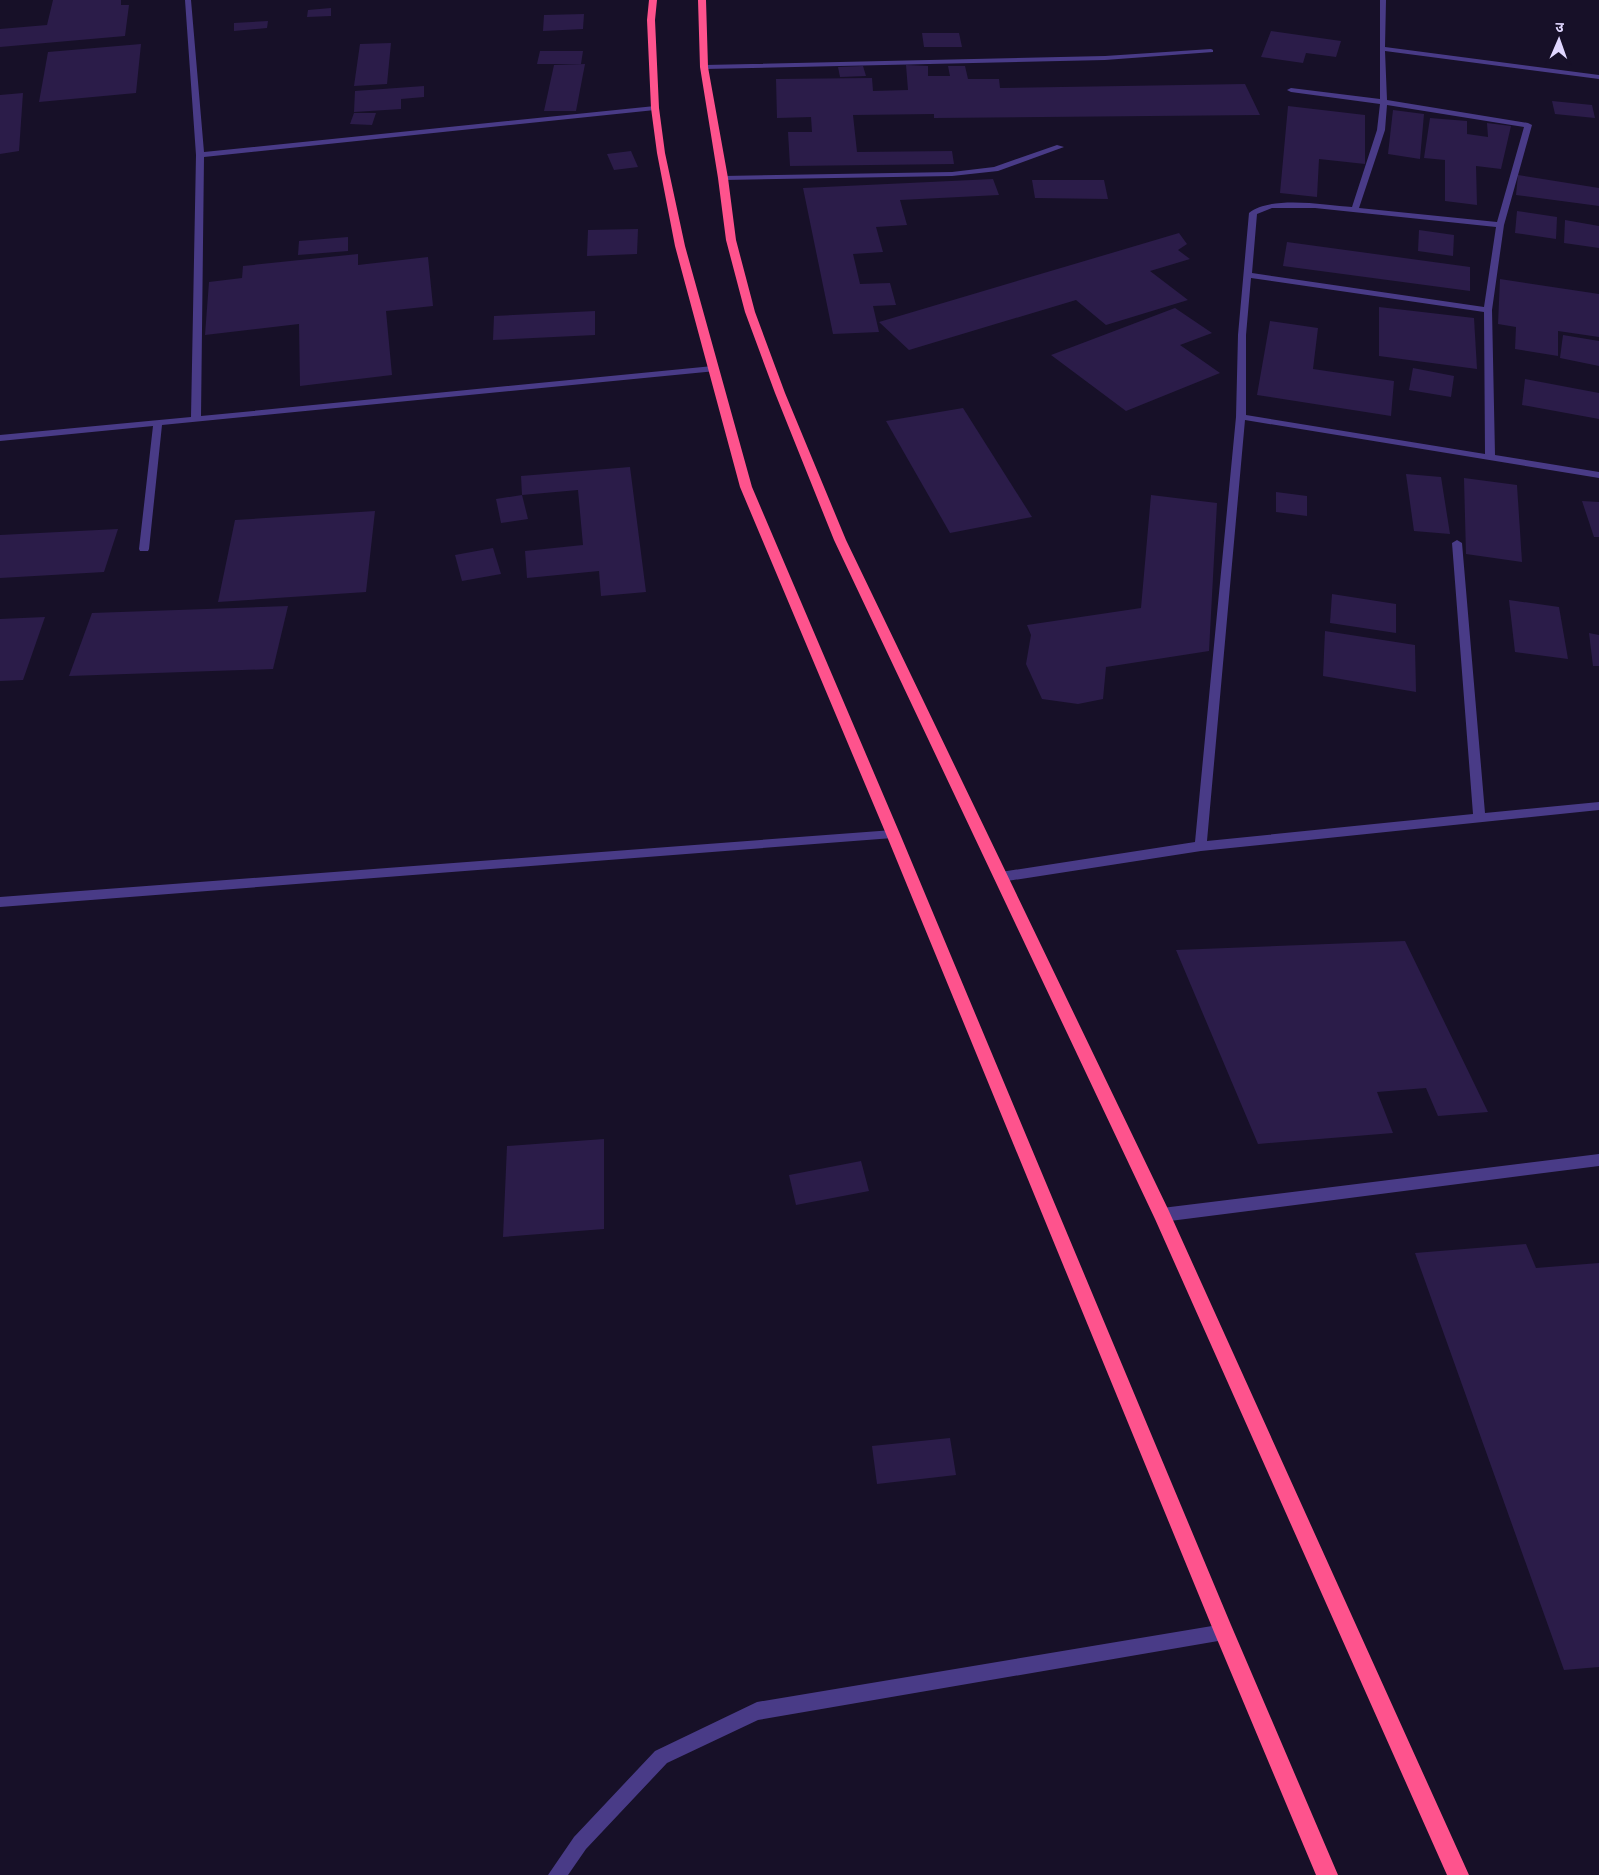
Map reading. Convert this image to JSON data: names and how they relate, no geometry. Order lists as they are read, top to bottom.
{
  "north": "top"
}
